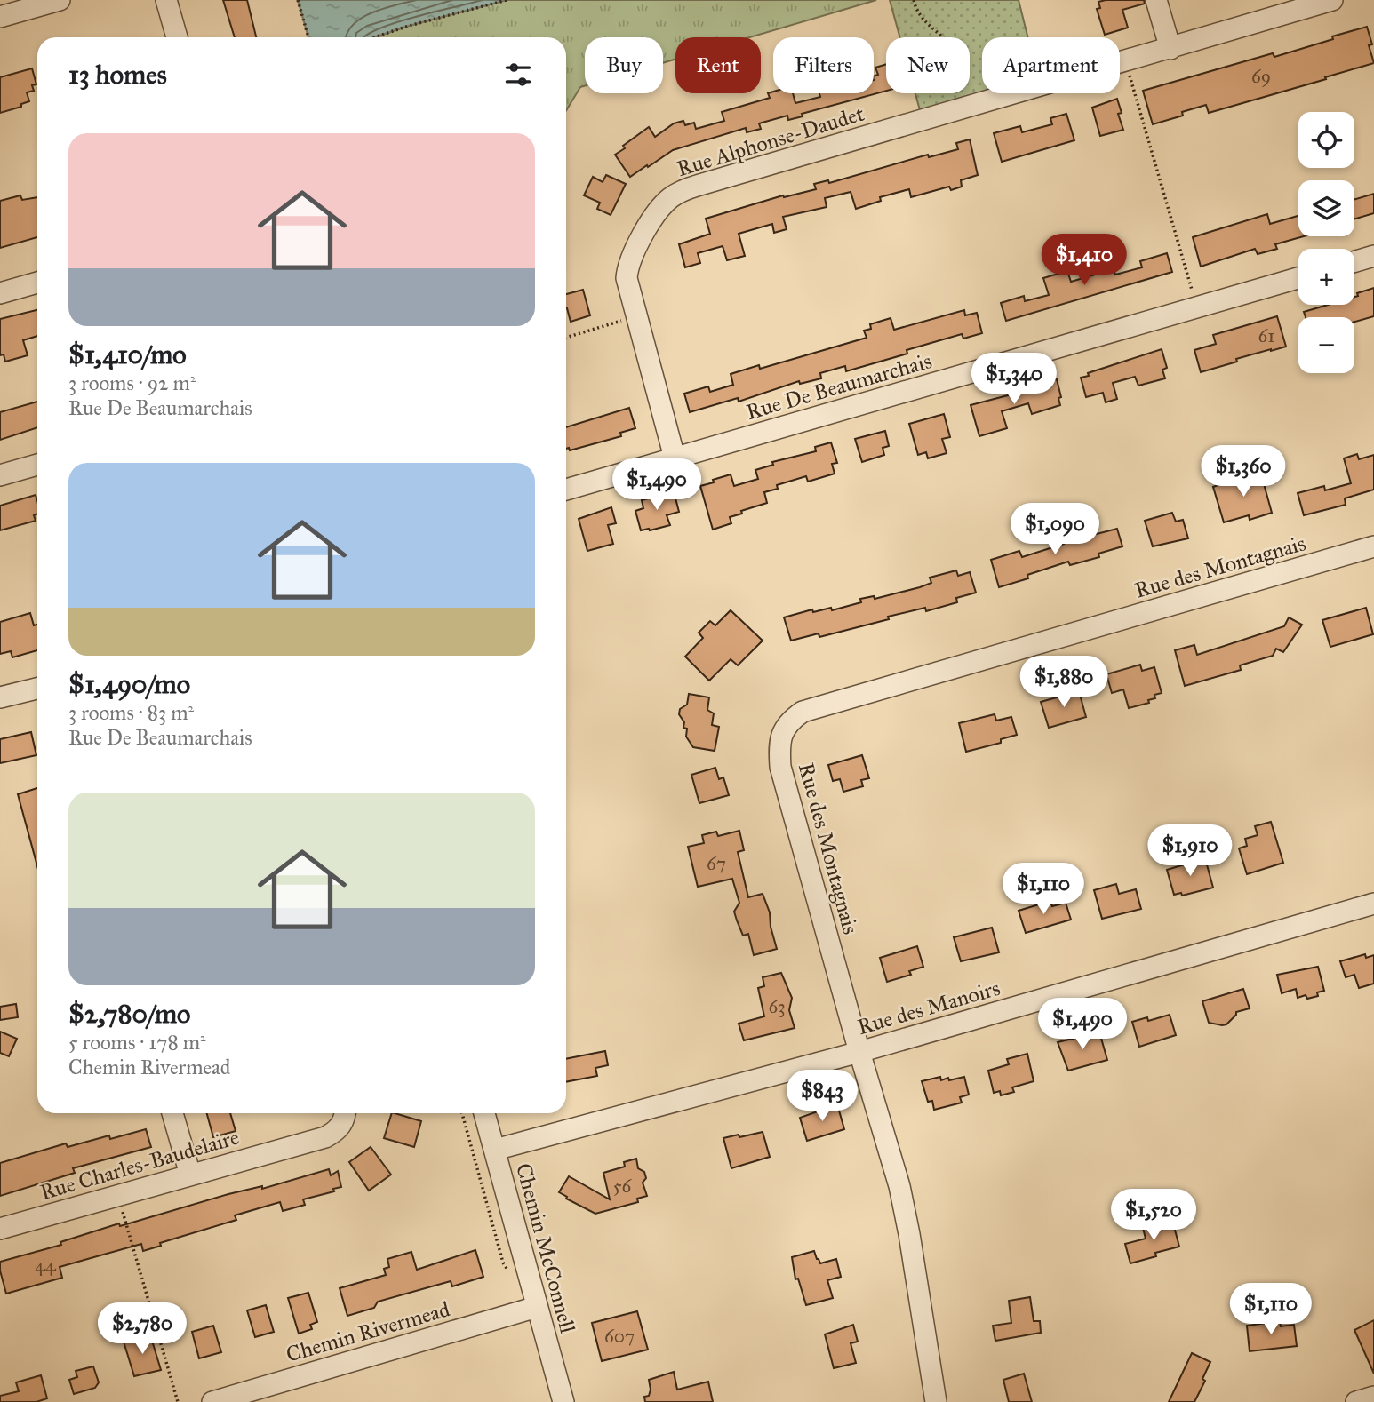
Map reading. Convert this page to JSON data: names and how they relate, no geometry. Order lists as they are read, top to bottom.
{
  "streets": {
    "street": [
      "Rue Alphonse-Daudet",
      "Rue De Beaumarchais",
      "Rue des Montagnais",
      "Rue des Manoirs",
      "Rue Charles-Baudelaire",
      "Chemin McConnell",
      "Chemin Rivermead"
    ]
  },
  "crossings": [
    ["Rue Alphonse-Daudet", "Rue De Beaumarchais"],
    ["Rue des Montagnais", "Rue des Manoirs"],
    ["Rue des Manoirs", "Chemin McConnell"],
    ["Chemin McConnell", "Chemin Rivermead"]
  ],
  "house_numbers": [
    "69",
    "61",
    "67",
    "63",
    "56",
    "44",
    "607"
  ],
  "page": {
    "chip": [
      "Buy",
      "Rent",
      "Filters",
      "New",
      "Apartment"
    ],
    "heading": "13 homes",
    "map_buttons": ["+", "−"],
    "list": [
      {
        "name": "$1,410/mo",
        "note": "3 rooms · 92 m² · Rue De Beaumarchais"
      },
      {
        "name": "$1,490/mo",
        "note": "3 rooms · 83 m² · Rue De Beaumarchais"
      },
      {
        "name": "$2,780/mo",
        "note": "5 rooms · 178 m² · Chemin Rivermead"
      }
    ],
    "price": [
      "$1,410",
      "$1,340",
      "$1,360",
      "$1,490",
      "$1,090",
      "$1,880",
      "$1,910",
      "$1,110",
      "$1,490",
      "$843",
      "$1,520",
      "$1,110",
      "$2,780"
    ]
  }
}
